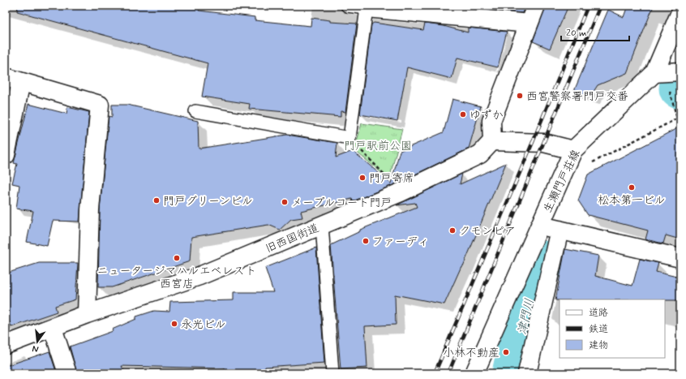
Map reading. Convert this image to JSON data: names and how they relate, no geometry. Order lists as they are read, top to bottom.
{
  "streets": {
    "street": ["生瀬門戸荘線", "旧西国街道"]
  },
  "water": ["津門川"],
  "parks": ["門戸駅前公園"],
  "places": [
    "西宮警察署門戸交番",
    "ゆずか",
    "門戸寄席",
    "松本第一ビル",
    "門戸グリーンビル",
    "メープルコート門戸",
    "クモンピア",
    "ファーディ",
    "ニュータージマハルエベレスト 西宮店",
    "永光ビル",
    "小林不動産"
  ],
  "legend": ["道路", "鉄道", "建物"],
  "scale_bar": "20 m",
  "north": "bottom"
}
